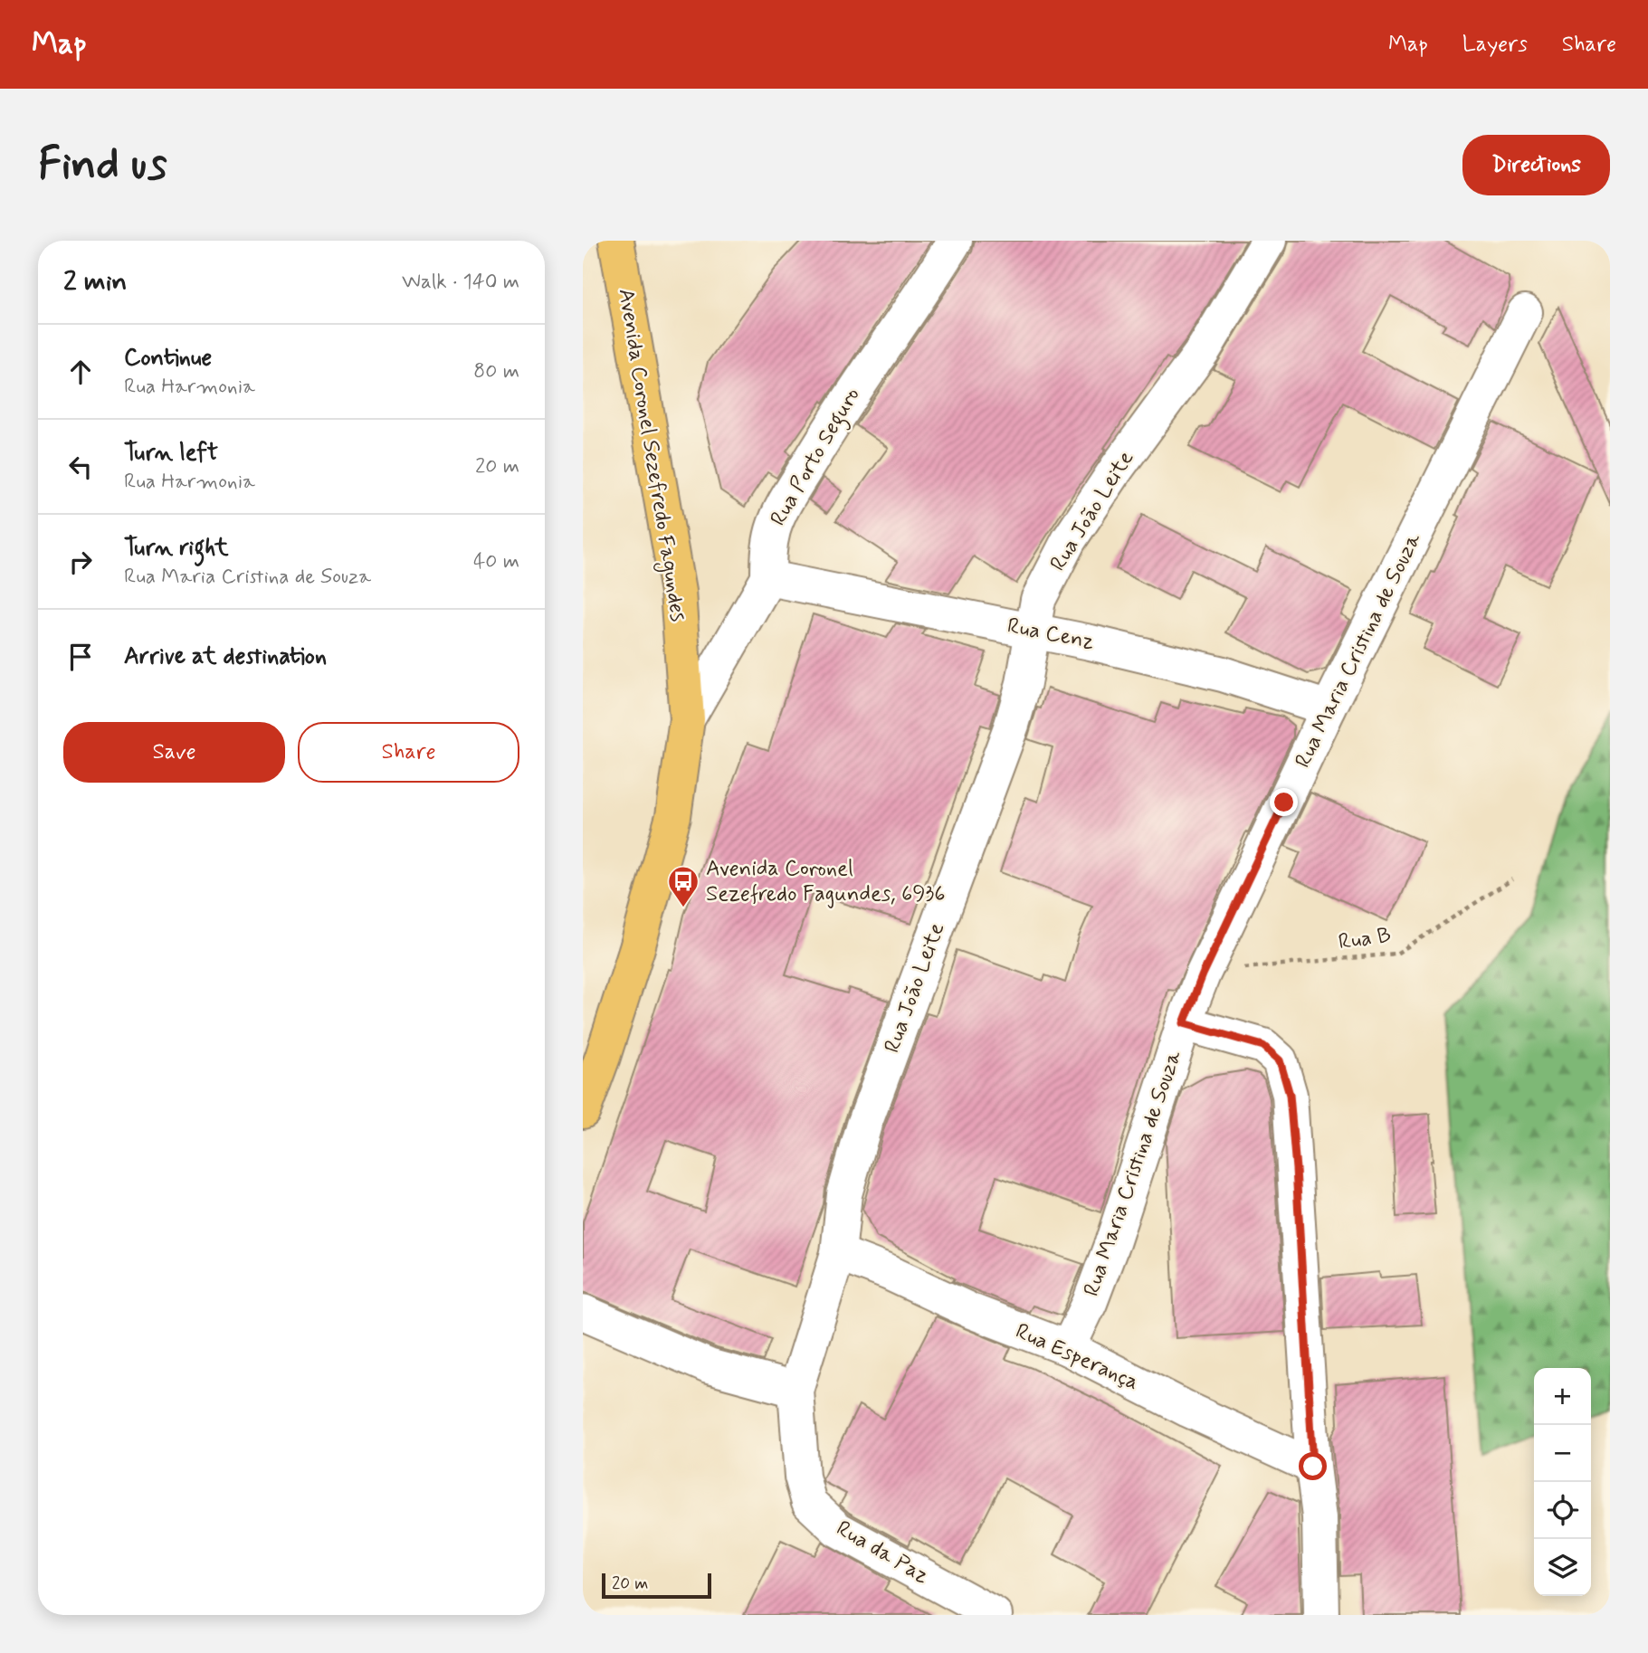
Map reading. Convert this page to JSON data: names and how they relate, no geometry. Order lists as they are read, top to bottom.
{
  "streets": {
    "main road": ["Avenida Coronel Sezefredo Fagundes"],
    "street": [
      "Rua Porto Seguro",
      "Rua João Leite",
      "Rua Cenz",
      "Rua Maria Cristina de Souza",
      "Rua Esperança",
      "Rua da Paz"
    ],
    "path": ["Rua B"]
  },
  "crossings": [
    ["Avenida Coronel Sezefredo Fagundes", "Rua Porto Seguro"],
    ["Rua Porto Seguro", "Rua Cenz"],
    ["Rua João Leite", "Rua Cenz"],
    ["Rua João Leite", "Rua Esperança"],
    ["Rua João Leite", "Rua da Paz"],
    ["Rua Cenz", "Rua Maria Cristina de Souza"],
    ["Rua Maria Cristina de Souza", "Rua B"],
    ["Rua Maria Cristina de Souza", "Rua Esperança"]
  ],
  "places": {
    "bus stop": ["Avenida Coronel Sezefredo Fagundes, 6936"]
  },
  "scale_bar": "20 m",
  "page": {
    "header": "Map",
    "nav": ["Map", "Layers", "Share"],
    "buttons": [
      "Directions",
      ["Save", "Share"]
    ],
    "title": "Find us",
    "heading": ["2 min", "Walk · 140 m"],
    "list": [
      ["Continue", "Rua Harmonia", "80 m"],
      ["Turn left", "Rua Harmonia", "20 m"],
      ["Turn right", "Rua Maria Cristina de Souza", "40 m"],
      "Arrive at destination"
    ],
    "map_buttons": ["+", "−"],
    "scale": "20 m"
  }
}
